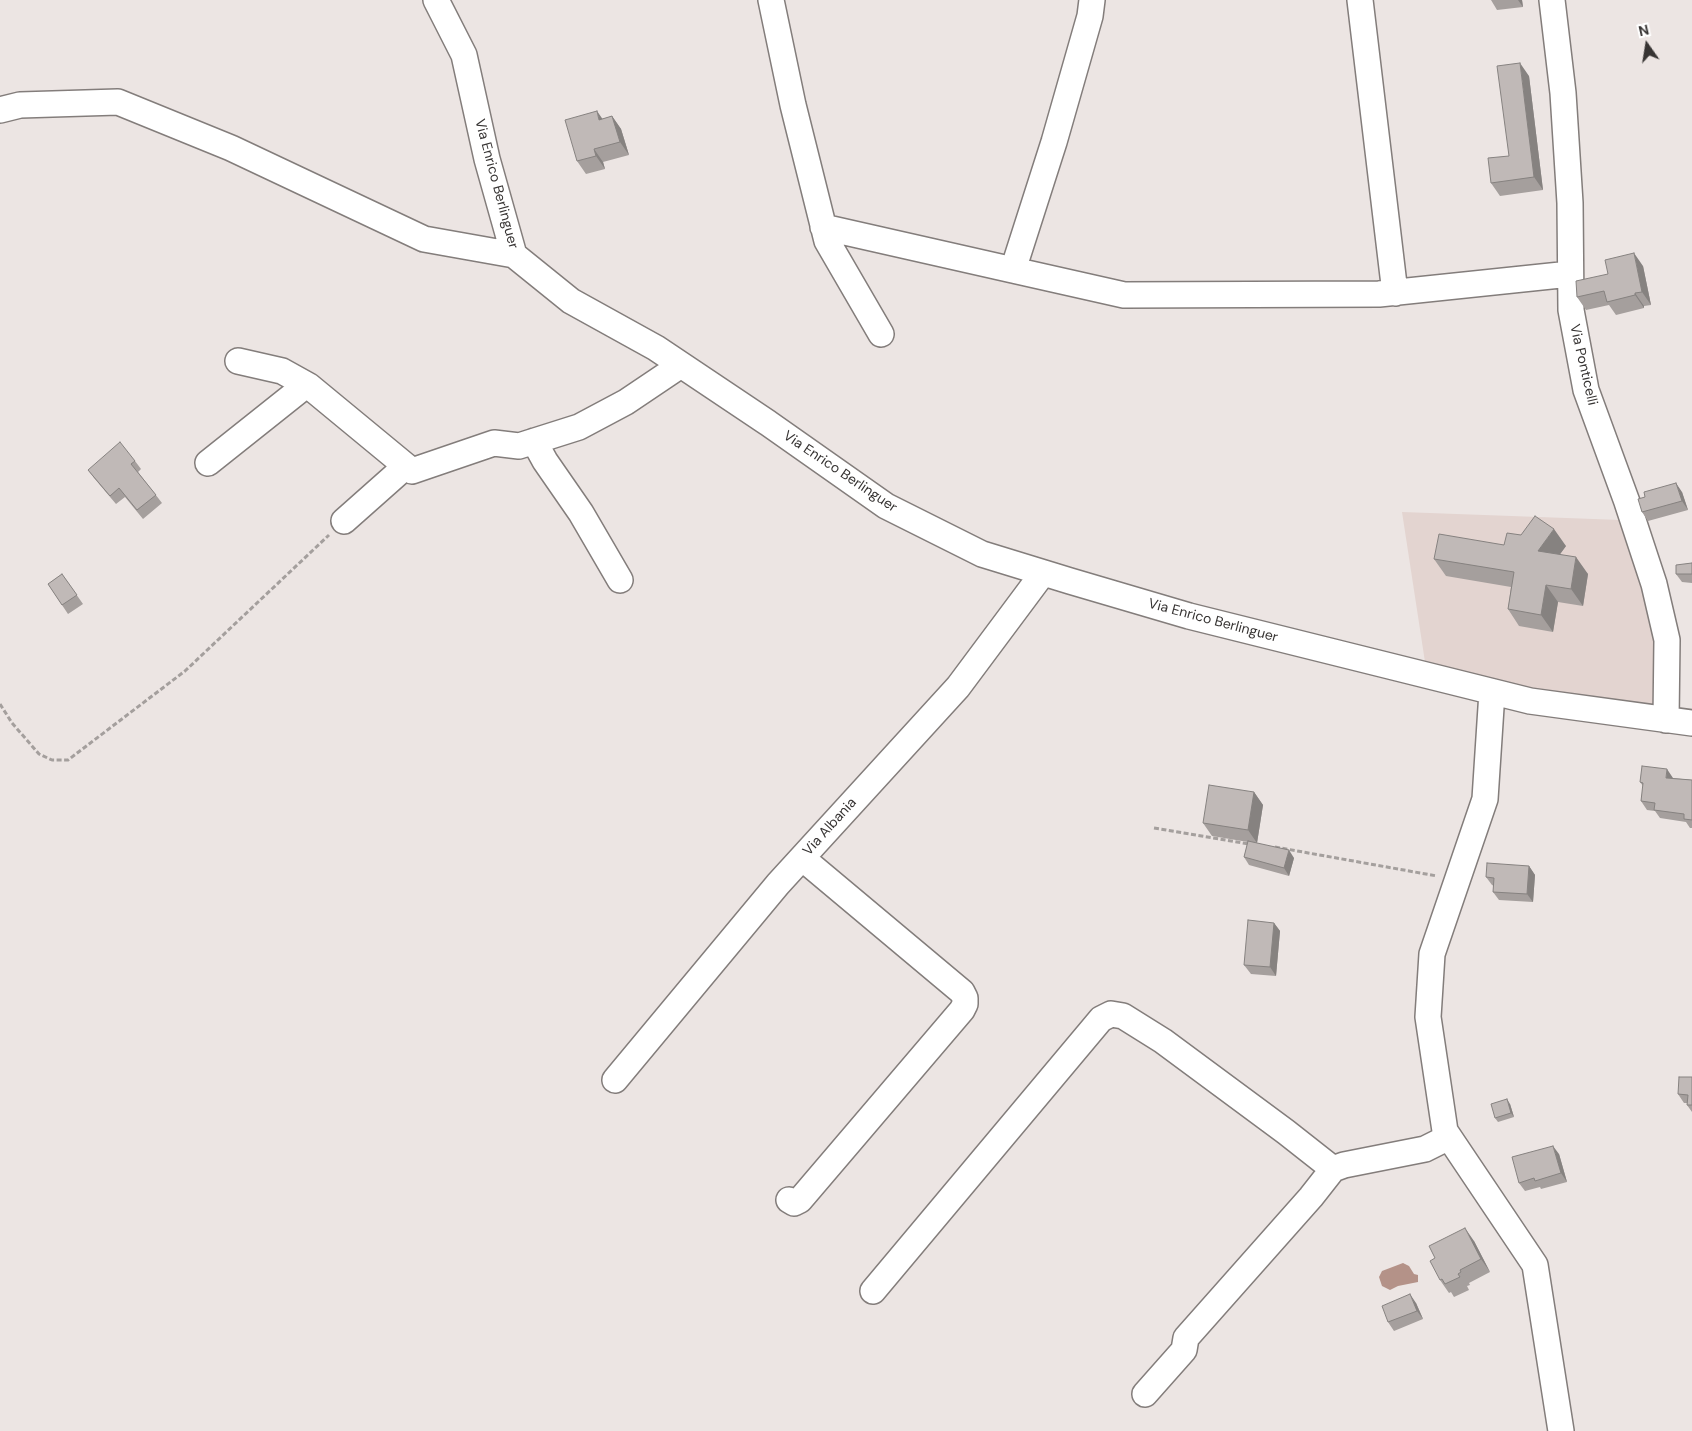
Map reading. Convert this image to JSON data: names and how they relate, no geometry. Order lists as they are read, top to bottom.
{
  "streets": {
    "street": ["Via Enrico Berlinguer", "Via Ponticelli", "Via Albania"]
  },
  "crossings": [
    ["Via Enrico Berlinguer", "Via Ponticelli"],
    ["Via Enrico Berlinguer", "Via Albania"]
  ],
  "north": "top"
}
